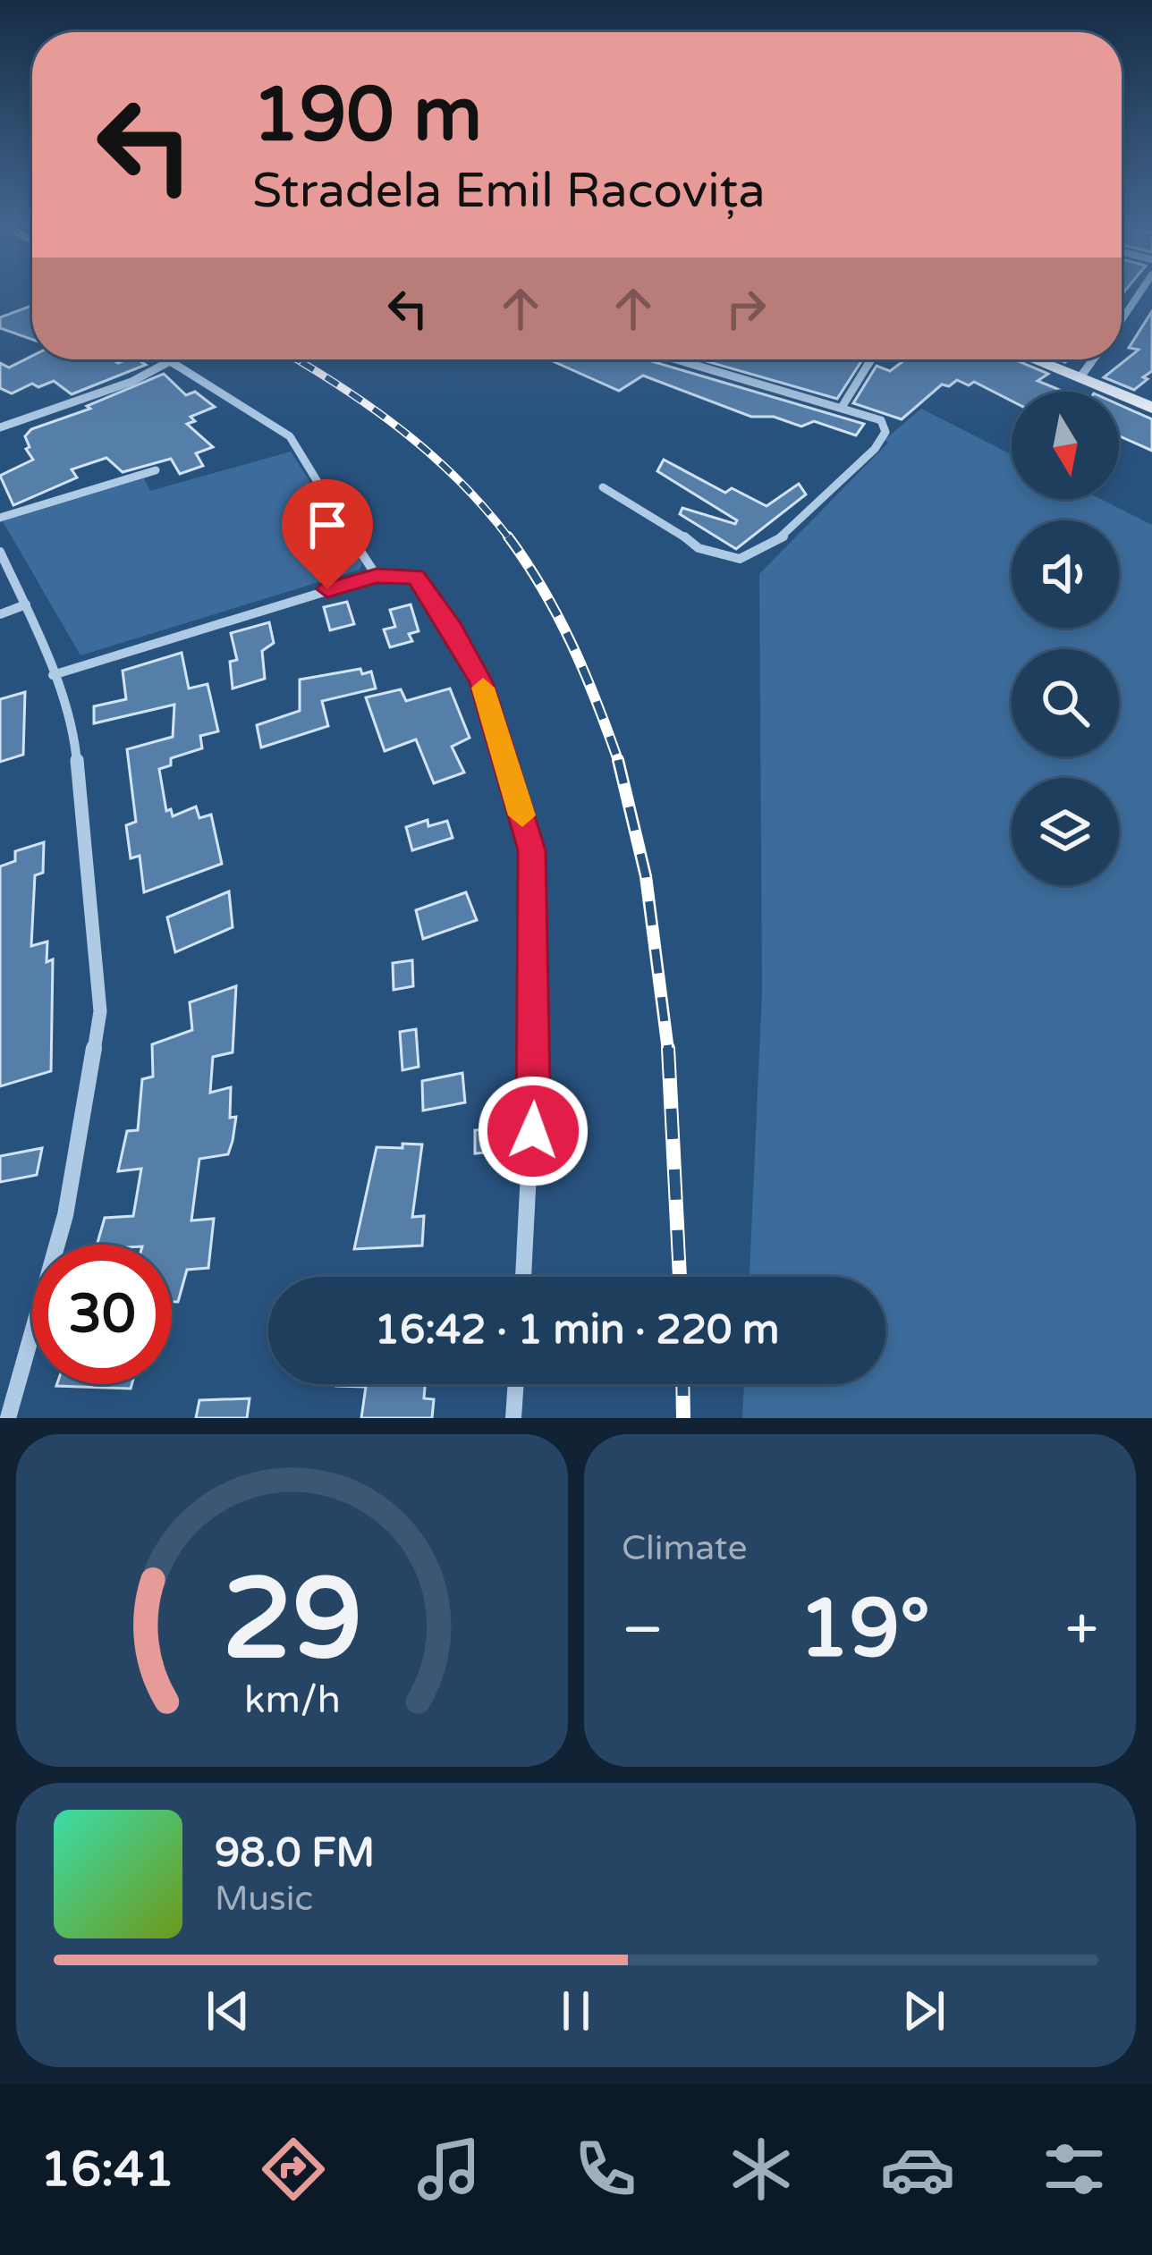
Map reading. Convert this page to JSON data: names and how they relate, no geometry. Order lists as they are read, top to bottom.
{
  "north": "bottom",
  "page": {
    "turn": ["190 m", "Stradela Emil Racovița"],
    "limit": "30",
    "trip": "16:42 · 1 min · 220 m",
    "tile": "Climate",
    "heat": ["−", "19°", "+"],
    "song": ["98.0 FM", "Music"],
    "tabs": "16:41",
    "gauge": ["29", "km/h"]
  }
}
